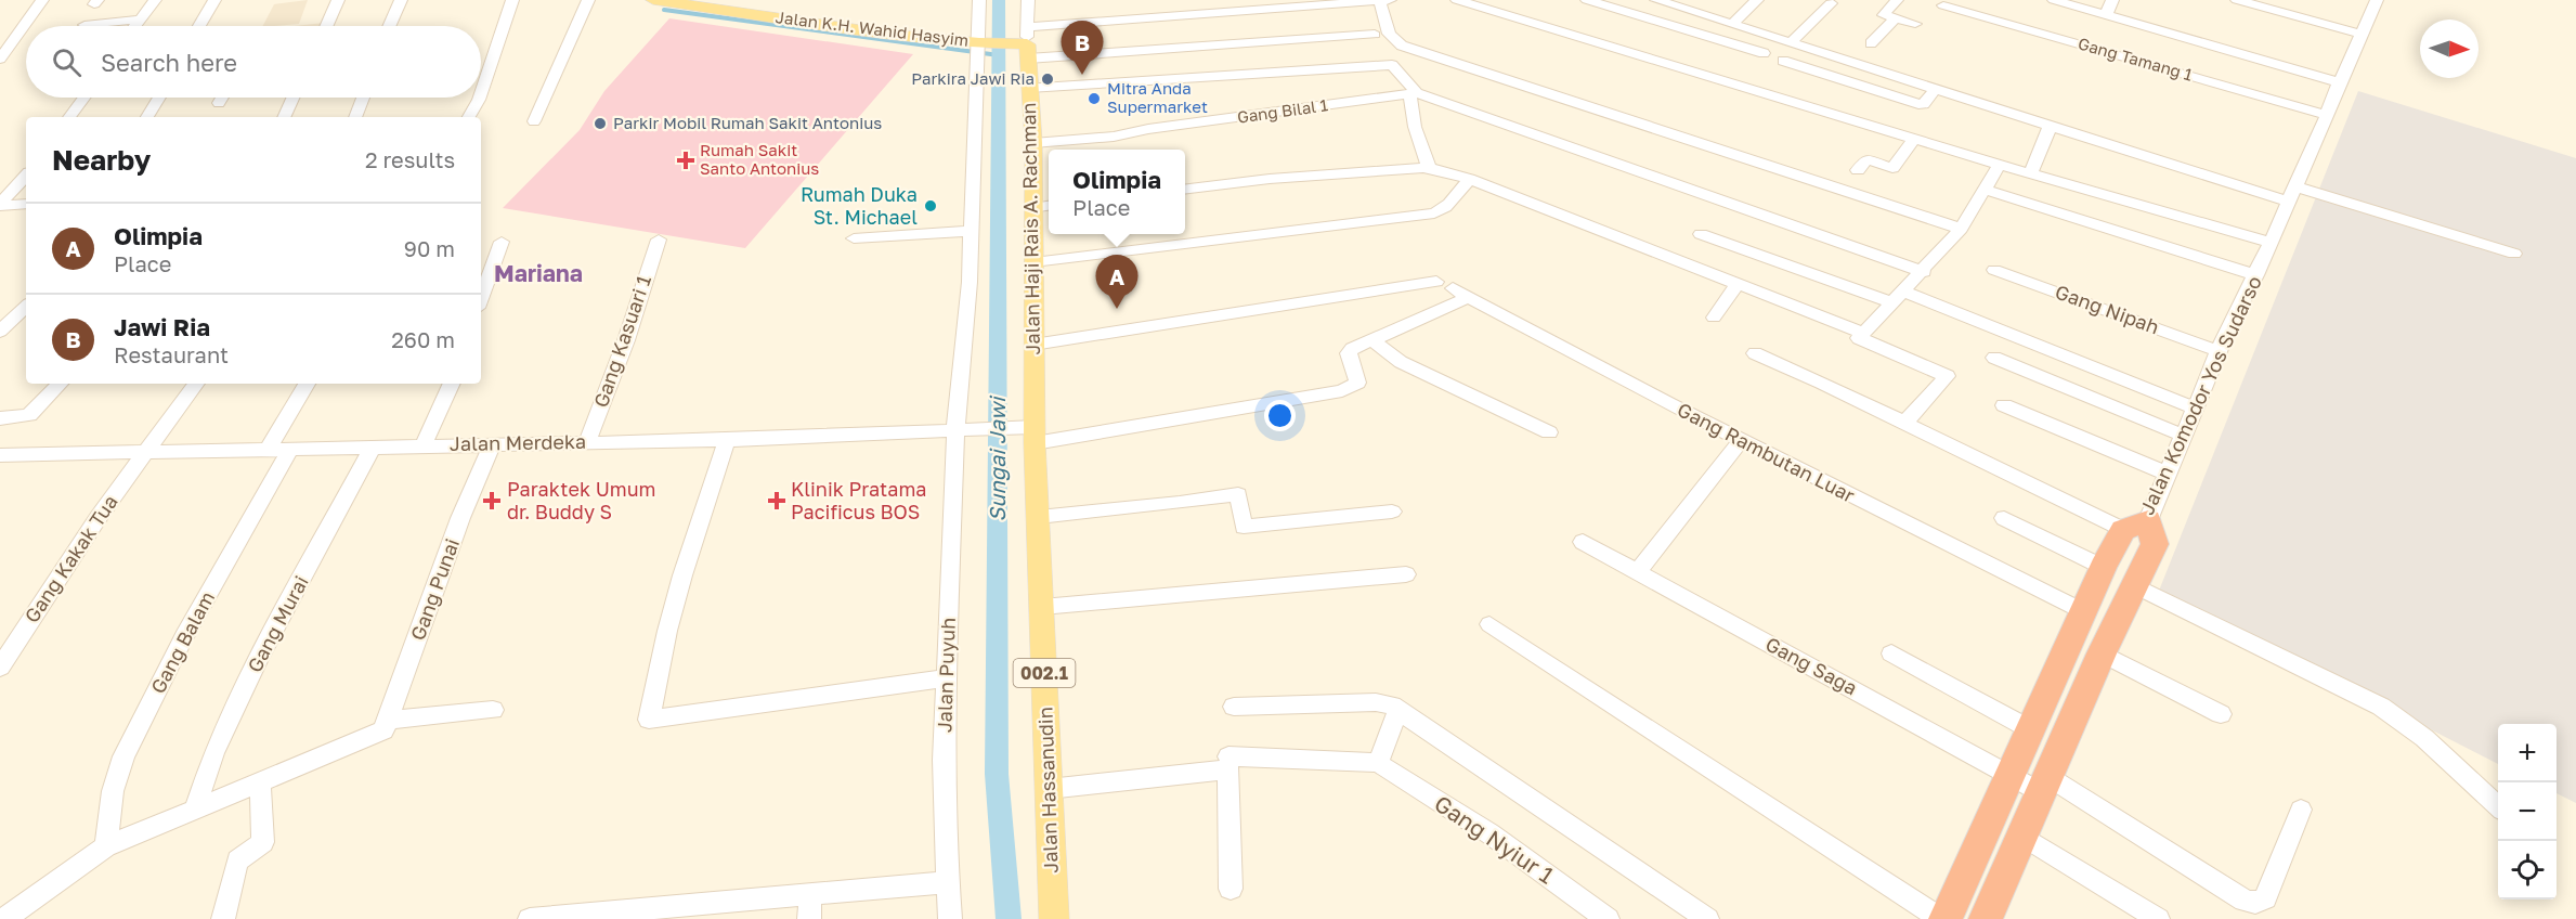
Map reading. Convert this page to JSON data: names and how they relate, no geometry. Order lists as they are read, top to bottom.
{
  "streets": {
    "highway": ["Jalan Komodor Yos Sudarso"],
    "main road": [
      "Jalan K.H. Wahid Hasyim",
      "Jalan Haji Rais A. Rachman",
      "002.1",
      "Jalan Hassanudin"
    ],
    "street": [
      "Gang Tamang 1",
      "Gang Bilal 1",
      "Gang Nipah",
      "Gang Kasuari 1",
      "Jalan Merdeka",
      "Gang Rambutan Luar",
      "Gang Kakak Tua",
      "Gang Punai",
      "Gang Murai",
      "Gang Balam",
      "Gang Saga",
      "Jalan Puyuh",
      "Gang Nyiur 1"
    ]
  },
  "crossings": [
    ["Jalan K.H. Wahid Hasyim", "Jalan Haji Rais A. Rachman"],
    ["Jalan K.H. Wahid Hasyim", "Jalan Puyuh"],
    ["Gang Tamang 1", "Jalan Komodor Yos Sudarso"],
    ["Gang Bilal 1", "Jalan Haji Rais A. Rachman"],
    ["Jalan Haji Rais A. Rachman", "Jalan Merdeka"],
    ["Jalan Haji Rais A. Rachman", "Jalan Hassanudin"],
    ["Gang Nipah", "Jalan Komodor Yos Sudarso"],
    ["Gang Kasuari 1", "Jalan Merdeka"],
    ["Jalan Komodor Yos Sudarso", "Gang Rambutan Luar"],
    ["Jalan Komodor Yos Sudarso", "Gang Saga"],
    ["Jalan Merdeka", "Gang Rambutan Luar"],
    ["Jalan Merdeka", "Gang Kakak Tua"],
    ["Jalan Merdeka", "Gang Punai"],
    ["Jalan Merdeka", "Gang Murai"],
    ["Jalan Merdeka", "Gang Balam"],
    ["Jalan Merdeka", "Jalan Puyuh"],
    ["Jalan Merdeka", "Jalan Hassanudin"]
  ],
  "districts": ["Mariana"],
  "water": ["Sungai Jawi"],
  "places": {
    "other": [
      "Parkira Jawi Ria",
      "Mitra Anda Supermarket",
      "Parkir Mobil Rumah Sakit Antonius",
      "Rumah Duka St. Michael"
    ],
    "health": ["Rumah Sakit Santo Antonius", "Paraktek Umum dr. Buddy S", "Klinik Pratama Pacificus BOS"]
  },
  "north": "right",
  "page": {
    "pins": ["B", "A"],
    "search": "Search here",
    "heading": ["Nearby", "2 results"],
    "popup": ["Olimpia", "Place"],
    "list": [
      {
        "mark": "A",
        "name": "Olimpia",
        "note": "Place",
        "value": "90 m"
      },
      {
        "mark": "B",
        "name": "Jawi Ria",
        "note": "Restaurant",
        "value": "260 m"
      }
    ],
    "map_buttons": ["+", "−"]
  }
}
